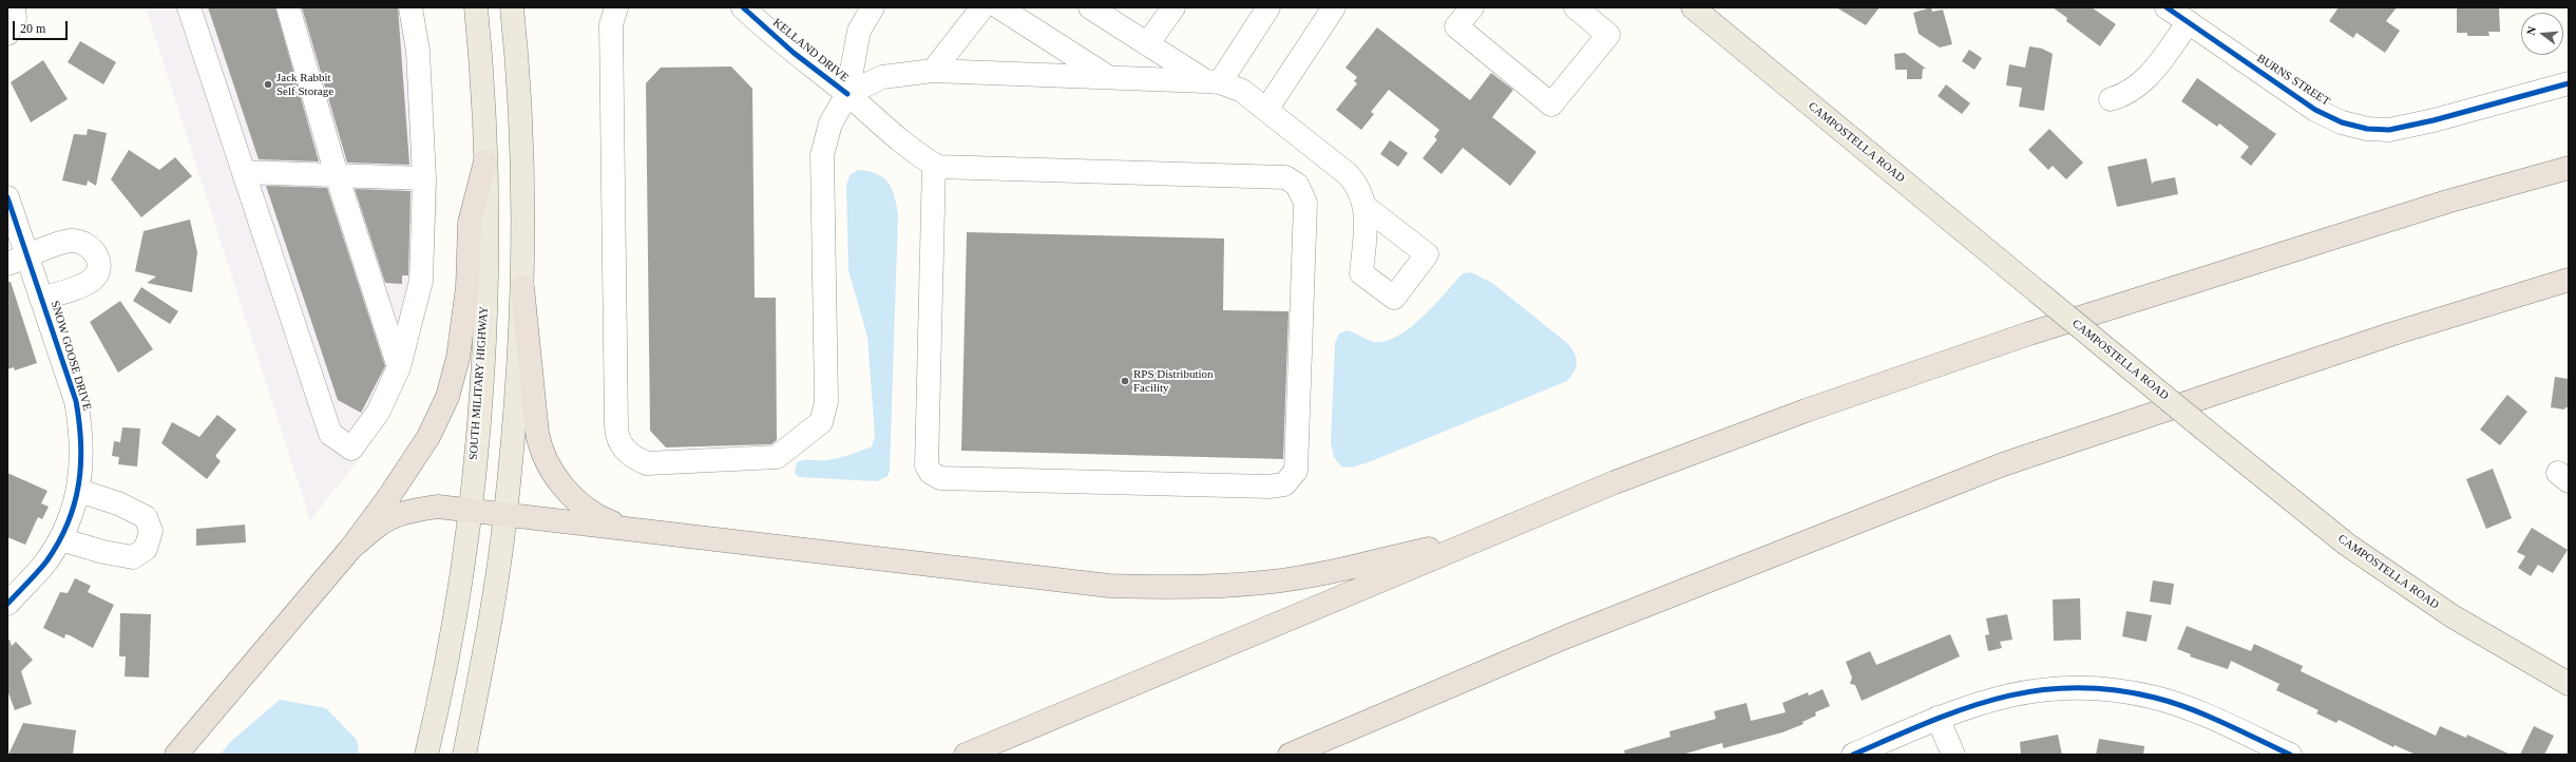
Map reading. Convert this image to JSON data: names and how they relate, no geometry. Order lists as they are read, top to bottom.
{
  "streets": {
    "main road": ["CAMPOSTELLA ROAD", "SOUTH MILITARY HIGHWAY"],
    "street": ["KELLAND DRIVE", "BURNS STREET", "SNOW GOOSE DRIVE"]
  },
  "places": ["Jack Rabbit Self Storage", "RPS Distribution Facility"],
  "scale_bar": "20 m",
  "north": "left"
}
